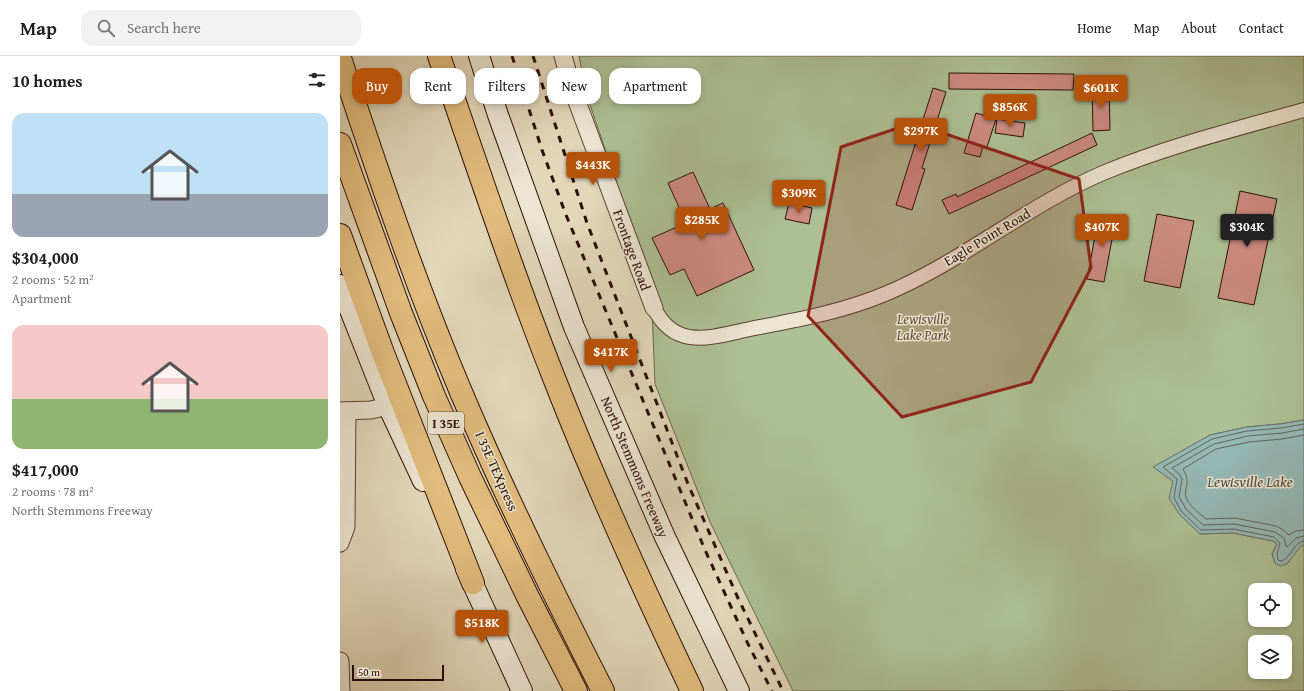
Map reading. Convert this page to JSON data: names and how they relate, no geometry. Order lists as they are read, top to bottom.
{
  "streets": {
    "highway": ["I 35E", "I 35E TEXpress"],
    "main road": ["North Stemmons Freeway"],
    "street": ["Eagle Point Road", "Frontage Road"]
  },
  "crossings": [
    ["Eagle Point Road", "Frontage Road"]
  ],
  "water": ["Lewisville Lake"],
  "parks": ["Lewisville Lake Park"],
  "scale_bar": "50 m",
  "page": {
    "header": "Map",
    "search": "Search here",
    "nav": [
      "Home",
      "Map",
      "About",
      "Contact"
    ],
    "heading": "10 homes",
    "chip": [
      "Buy",
      "Rent",
      "Filters",
      "New",
      "Apartment"
    ],
    "price": [
      "$601K",
      "$856K",
      "$297K",
      "$443K",
      "$309K",
      "$285K",
      "$407K",
      "$304K",
      "$417K",
      "$518K"
    ],
    "list": [
      {
        "name": "$304,000",
        "note": "2 rooms · 52 m² · Apartment"
      },
      {
        "name": "$417,000",
        "note": "2 rooms · 78 m² · North Stemmons Freeway"
      }
    ],
    "scale": "50 m"
  }
}
